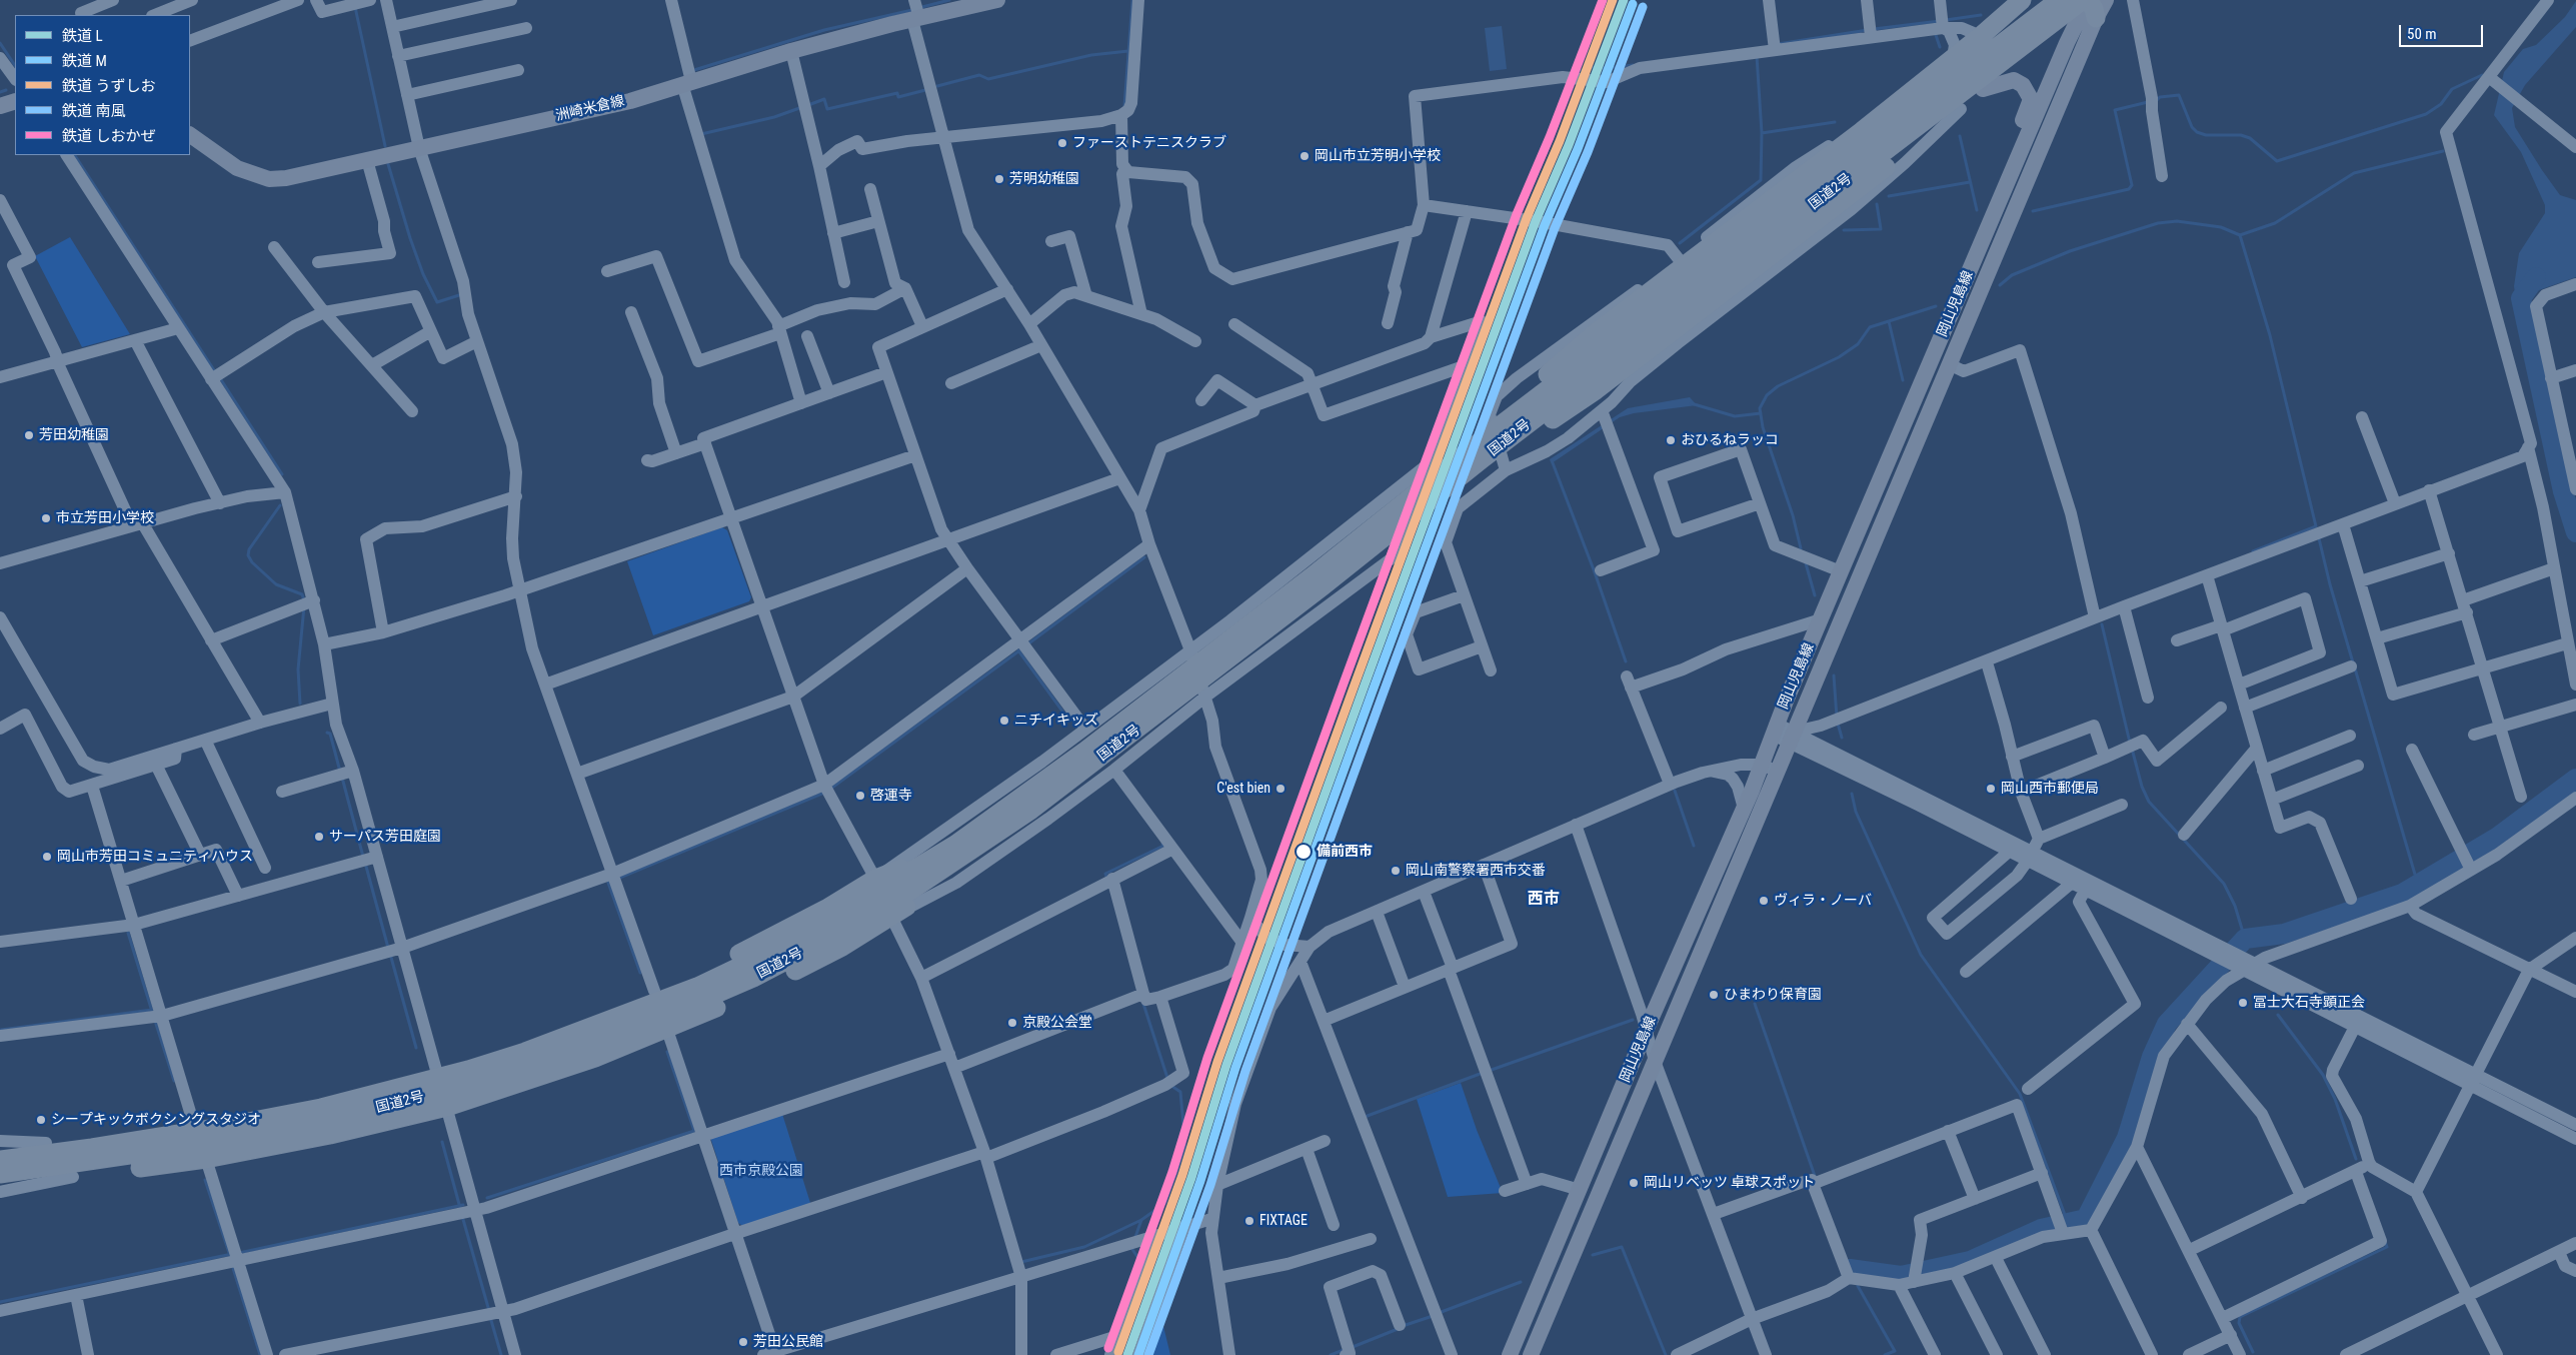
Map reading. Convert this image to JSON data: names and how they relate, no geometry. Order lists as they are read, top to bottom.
{
  "streets": {
    "highway": ["国道2号"],
    "main road": ["洲崎米倉線", "岡山児島線"]
  },
  "crossings": [
    ["国道2号", "岡山児島線"]
  ],
  "districts": ["西市"],
  "parks": ["西市京殿公園"],
  "places": [
    "ファーストテニスクラブ",
    "岡山市立芳明小学校",
    "芳明幼稚園",
    "芳田幼稚園",
    "おひるねラッコ",
    "市立芳田小学校",
    "ニチイキッズ",
    "C'est bien",
    "岡山西市郵便局",
    "啓運寺",
    "サーパス芳田庭園",
    "備前西市",
    "岡山市芳田コミュニティハウス",
    "岡山南警察署西市交番",
    "ヴィラ・ノーバ",
    "ひまわり保育園",
    "冨士大石寺顕正会",
    "京殿公会堂",
    "シープキックボクシングスタジオ",
    "岡山リベッツ 卓球スポット",
    "FIXTAGE",
    "芳田公民館"
  ],
  "lines": [
    "rail line L",
    "rail line うずしお",
    "rail line しおかぜ",
    "rail line M",
    "rail line 南風"
  ],
  "legend": [
    "鉄道 L",
    "鉄道 M",
    "鉄道 うずしお",
    "鉄道 南風",
    "鉄道 しおかぜ"
  ],
  "scale_bar": "50 m"
}
